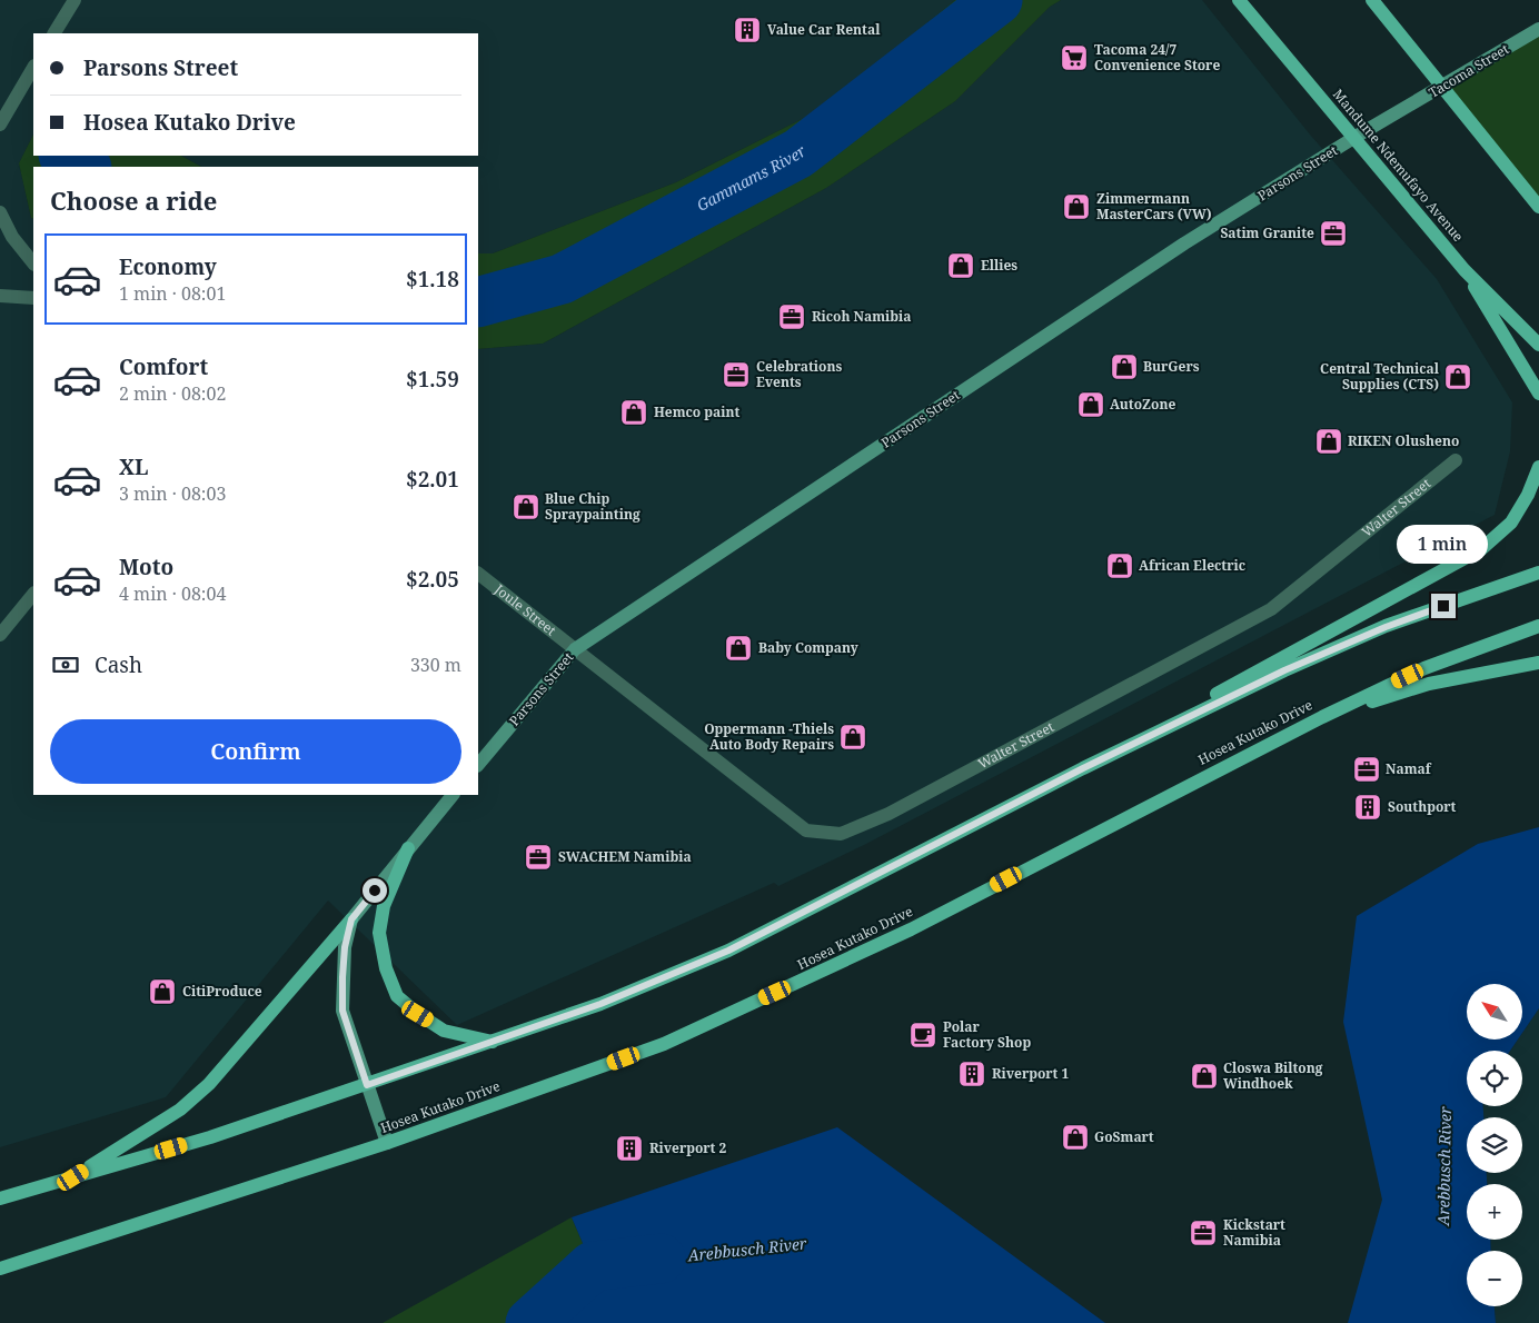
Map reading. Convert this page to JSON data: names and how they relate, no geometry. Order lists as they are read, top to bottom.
{
  "streets": {
    "main road": ["Mandume Ndemufayo Avenue", "Hosea Kutako Drive"],
    "street": [
      "Tacoma Street",
      "Parsons Street",
      "Walter Street",
      "Joule Street"
    ]
  },
  "crossings": [
    ["Tacoma Street", "Parsons Street"],
    ["Mandume Ndemufayo Avenue", "Parsons Street"],
    ["Parsons Street", "Walter Street"],
    ["Parsons Street", "Joule Street"],
    ["Walter Street", "Joule Street"]
  ],
  "water": ["Gammams River", "Arebbusch River"],
  "places": {
    "building": [
      "Value Car Rental",
      "Southport",
      "Riverport 1",
      "Riverport 2"
    ],
    "supermarket": ["Tacoma 24/7 Convenience Store"],
    "shop": [
      "Zimmermann MasterCars (VW)",
      "Ellies",
      "BurGers",
      "Central Technical Supplies (CTS)",
      "AutoZone",
      "Hemco paint",
      "RIKEN Olusheno",
      "Blue Chip Spraypainting",
      "African Electric",
      "Baby Company",
      "Oppermann -Thiels Auto Body Repairs",
      "CitiProduce",
      "Closwa Biltong Windhoek",
      "GoSmart"
    ],
    "office": [
      "Satim Granite",
      "Ricoh Namibia",
      "Celebrations Events",
      "Namaf",
      "SWACHEM Namibia",
      "Kickstart Namibia"
    ],
    "cafe": ["Polar Factory Shop"]
  },
  "north": "top left",
  "page": {
    "banner": ["Parsons Street", "Hosea Kutako Drive"],
    "heading": "Choose a ride",
    "list": [
      {
        "name": "Economy",
        "note": "1 min · 08:01",
        "value": "$1.18"
      },
      {
        "name": "Comfort",
        "note": "2 min · 08:02",
        "value": "$1.59"
      },
      {
        "name": "XL",
        "note": "3 min · 08:03",
        "value": "$2.01"
      },
      {
        "name": "Moto",
        "note": "4 min · 08:04",
        "value": "$2.05"
      }
    ],
    "bubble": "1 min",
    "pay": ["Cash", "330 m"],
    "buttons": "Confirm",
    "map_buttons": ["+", "−"]
  }
}
